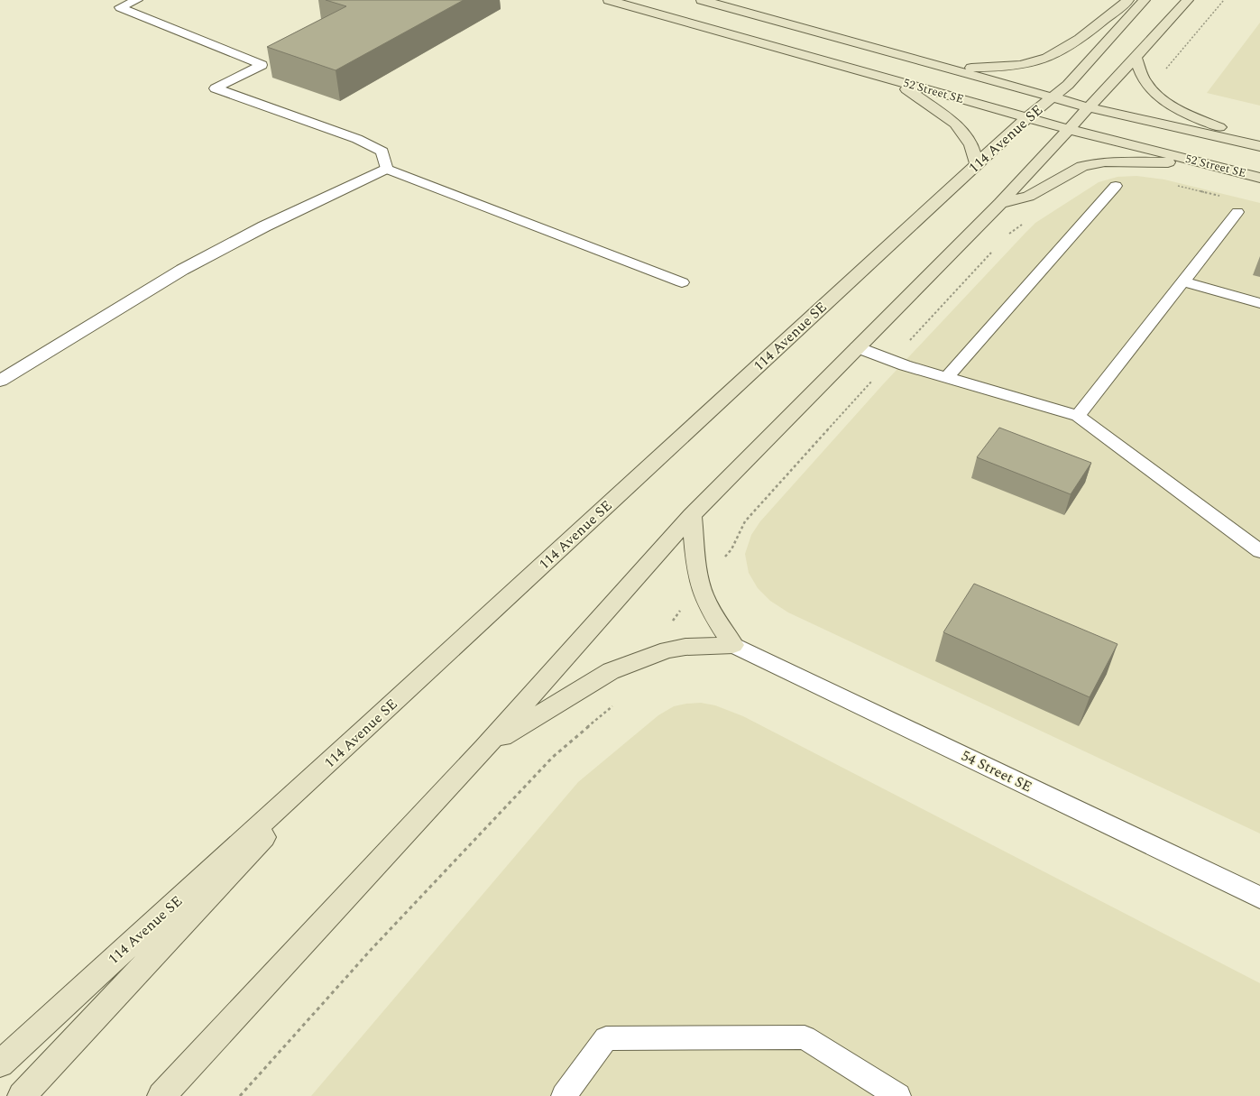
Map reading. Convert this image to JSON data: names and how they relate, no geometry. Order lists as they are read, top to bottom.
{
  "streets": {
    "main road": ["52 Street SE", "114 Avenue SE"],
    "street": ["54 Street SE"]
  },
  "crossings": [
    ["52 Street SE", "114 Avenue SE"]
  ]
}
